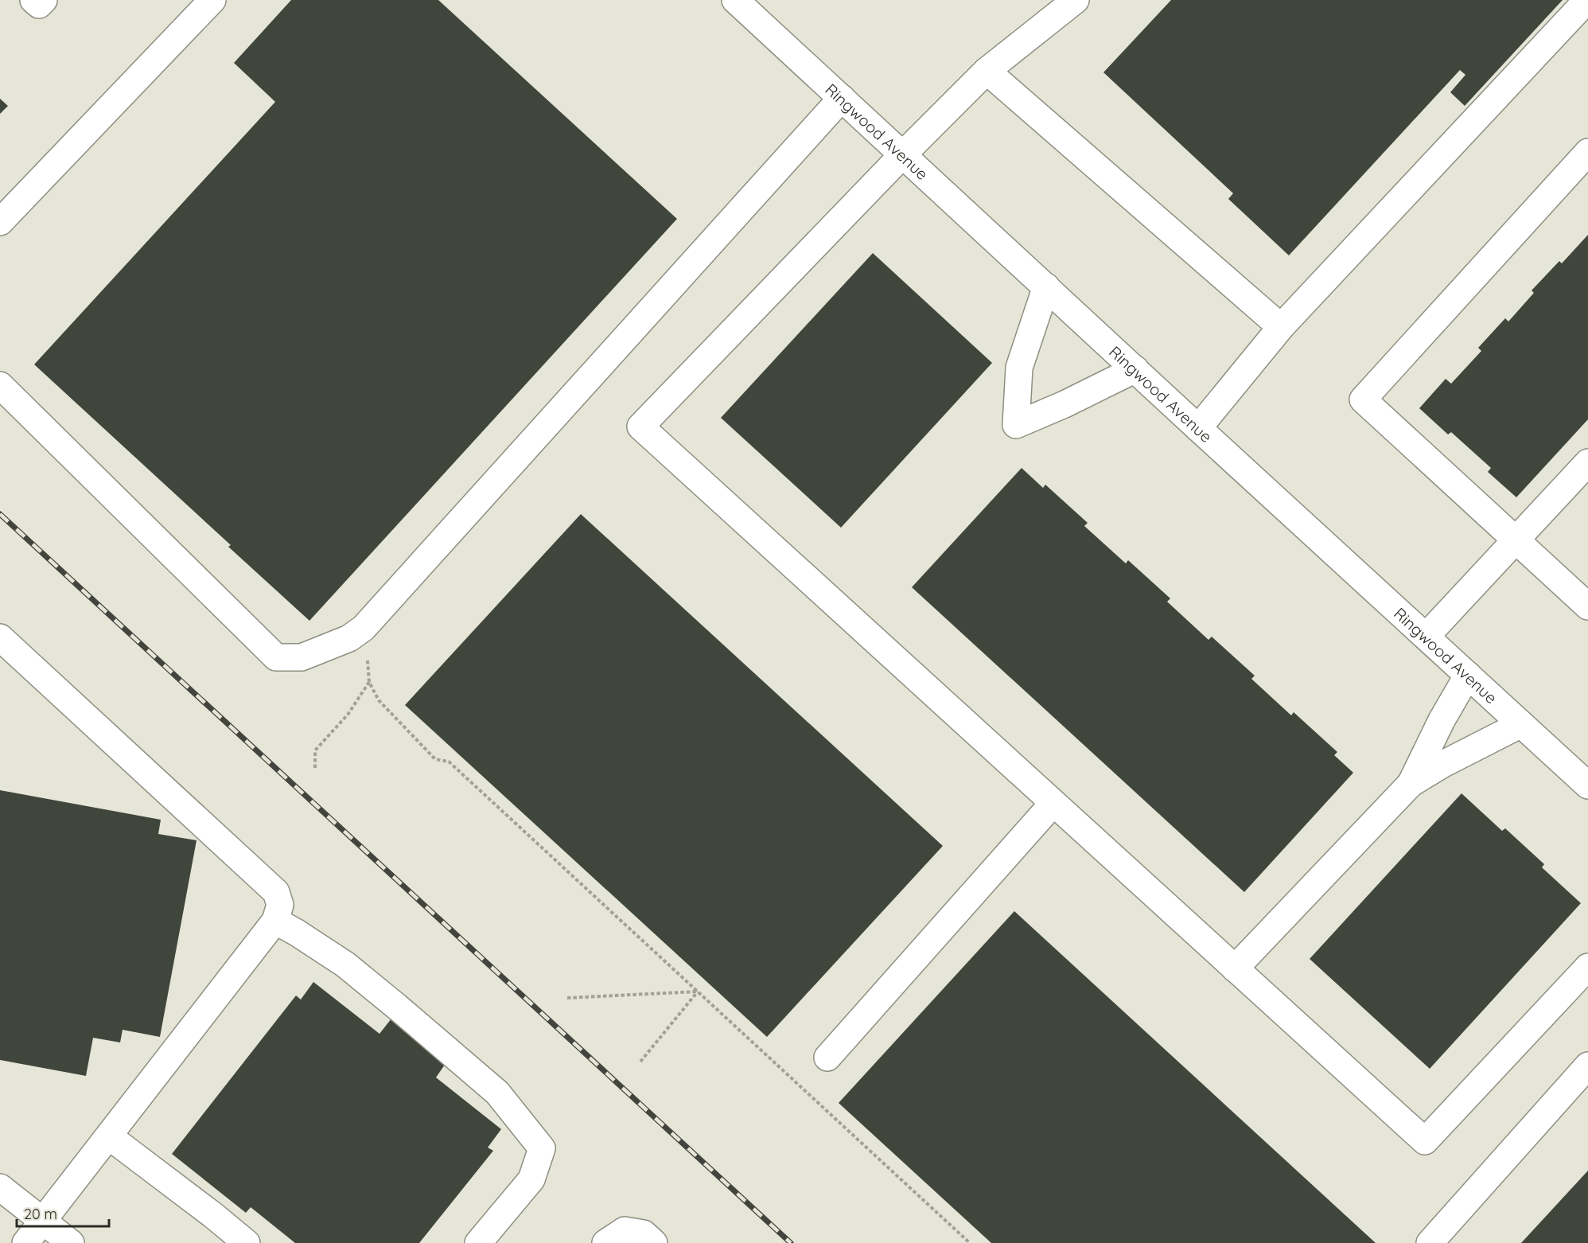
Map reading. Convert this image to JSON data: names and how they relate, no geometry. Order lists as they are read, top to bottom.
{
  "streets": {
    "street": ["Ringwood Avenue"]
  },
  "scale_bar": "20 m"
}
